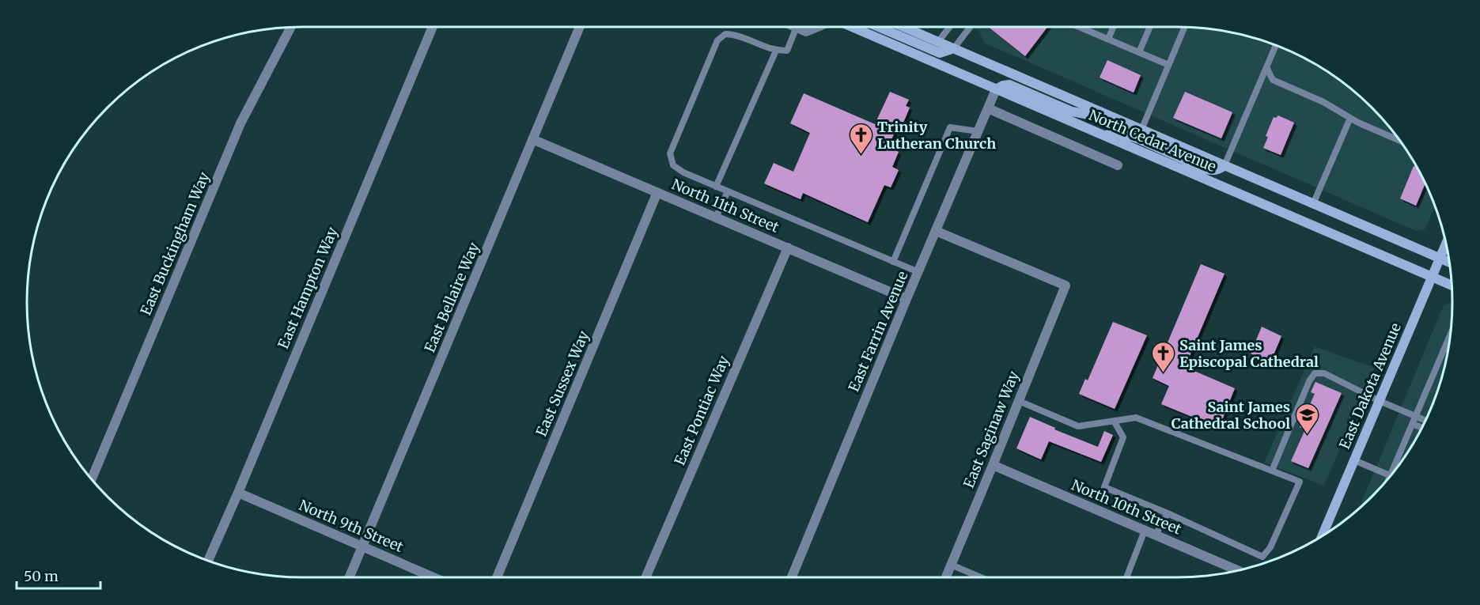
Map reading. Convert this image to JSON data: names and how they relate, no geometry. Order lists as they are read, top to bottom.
{
  "streets": {
    "main road": ["North Cedar Avenue", "East Dakota Avenue"],
    "street": [
      "North 11th Street",
      "East Buckingham Way",
      "East Hampton Way",
      "East Bellaire Way",
      "East Farrin Avenue",
      "East Sussex Way",
      "East Pontiac Way",
      "East Saginaw Way",
      "North 10th Street",
      "North 9th Street"
    ]
  },
  "crossings": [
    ["North Cedar Avenue", "East Farrin Avenue"],
    ["North Cedar Avenue", "East Dakota Avenue"],
    ["North 11th Street", "East Bellaire Way"],
    ["North 11th Street", "East Farrin Avenue"],
    ["North 11th Street", "East Sussex Way"],
    ["North 11th Street", "East Pontiac Way"],
    ["East Hampton Way", "North 9th Street"],
    ["East Bellaire Way", "North 9th Street"],
    ["East Farrin Avenue", "East Saginaw Way"],
    ["East Saginaw Way", "North 10th Street"]
  ],
  "places": {
    "church": ["Trinity Lutheran Church", "Saint James Episcopal Cathedral"],
    "school or university": ["Saint James Cathedral School"]
  },
  "scale_bar": "50 m"
}
